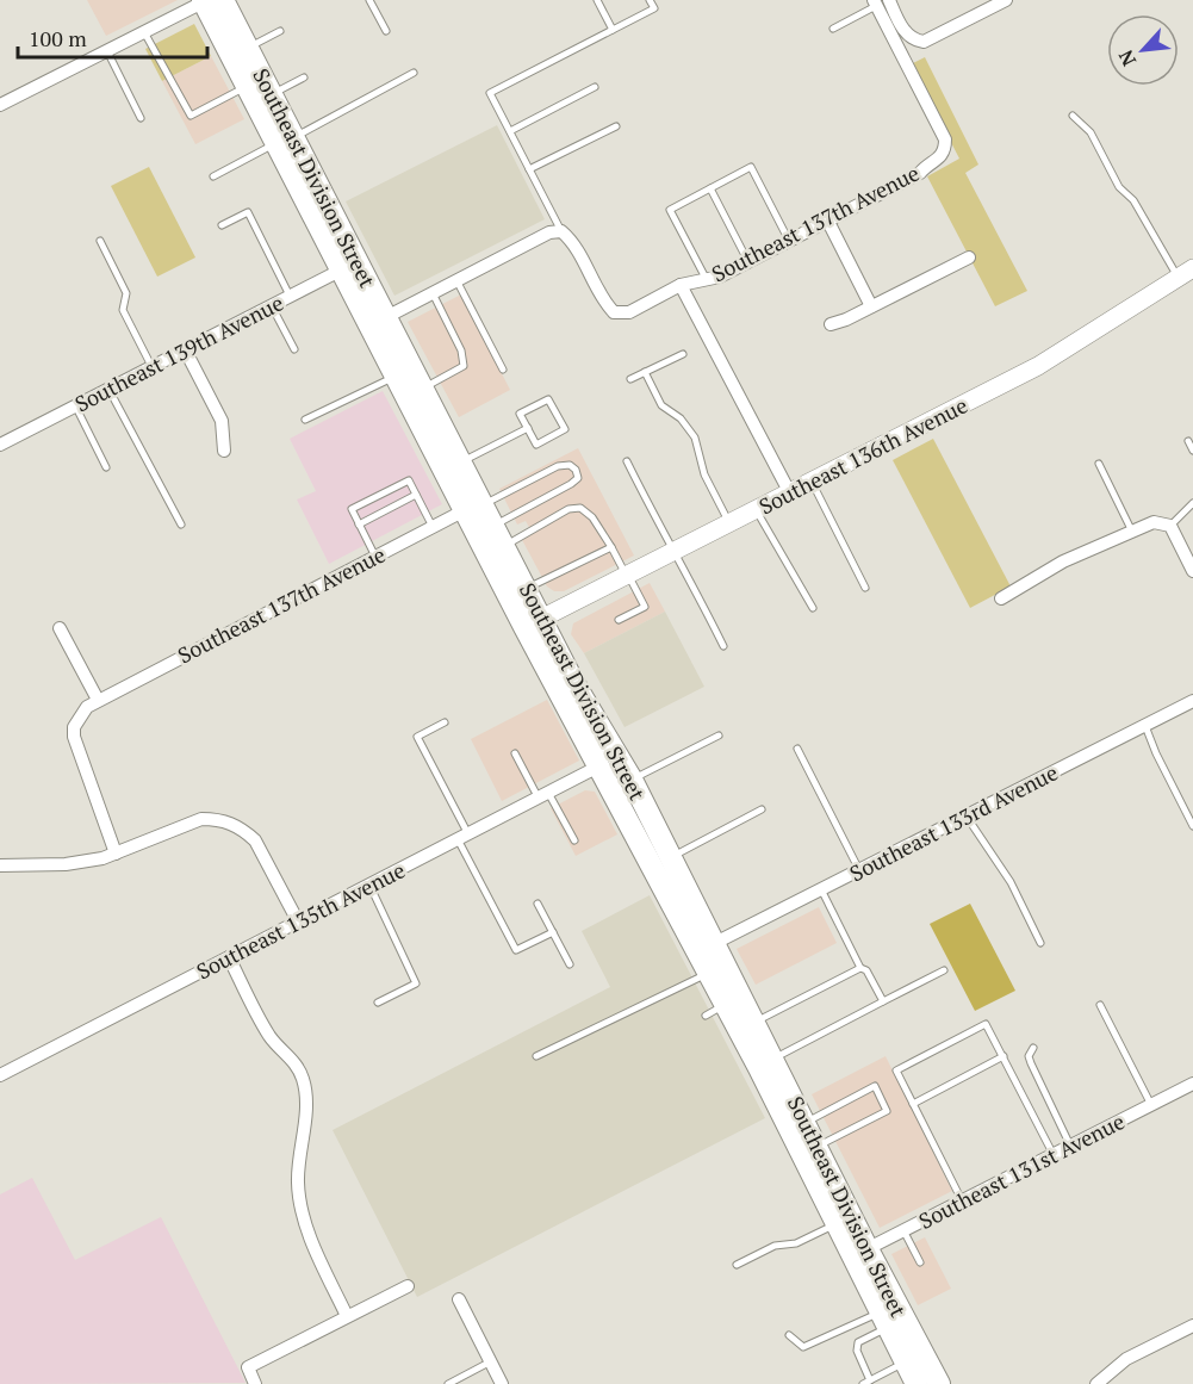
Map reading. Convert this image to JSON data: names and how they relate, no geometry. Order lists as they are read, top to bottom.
{
  "streets": {
    "main road": ["Southeast Division Street"],
    "street": [
      "Southeast 137th Avenue",
      "Southeast 139th Avenue",
      "Southeast 136th Avenue",
      "Southeast 133rd Avenue",
      "Southeast 135th Avenue",
      "Southeast 131st Avenue"
    ]
  },
  "crossings": [
    ["Southeast Division Street", "Southeast 137th Avenue"],
    ["Southeast Division Street", "Southeast 139th Avenue"],
    ["Southeast Division Street", "Southeast 136th Avenue"],
    ["Southeast Division Street", "Southeast 133rd Avenue"],
    ["Southeast Division Street", "Southeast 135th Avenue"],
    ["Southeast Division Street", "Southeast 131st Avenue"]
  ],
  "scale_bar": "100 m",
  "north": "bottom left"
}
